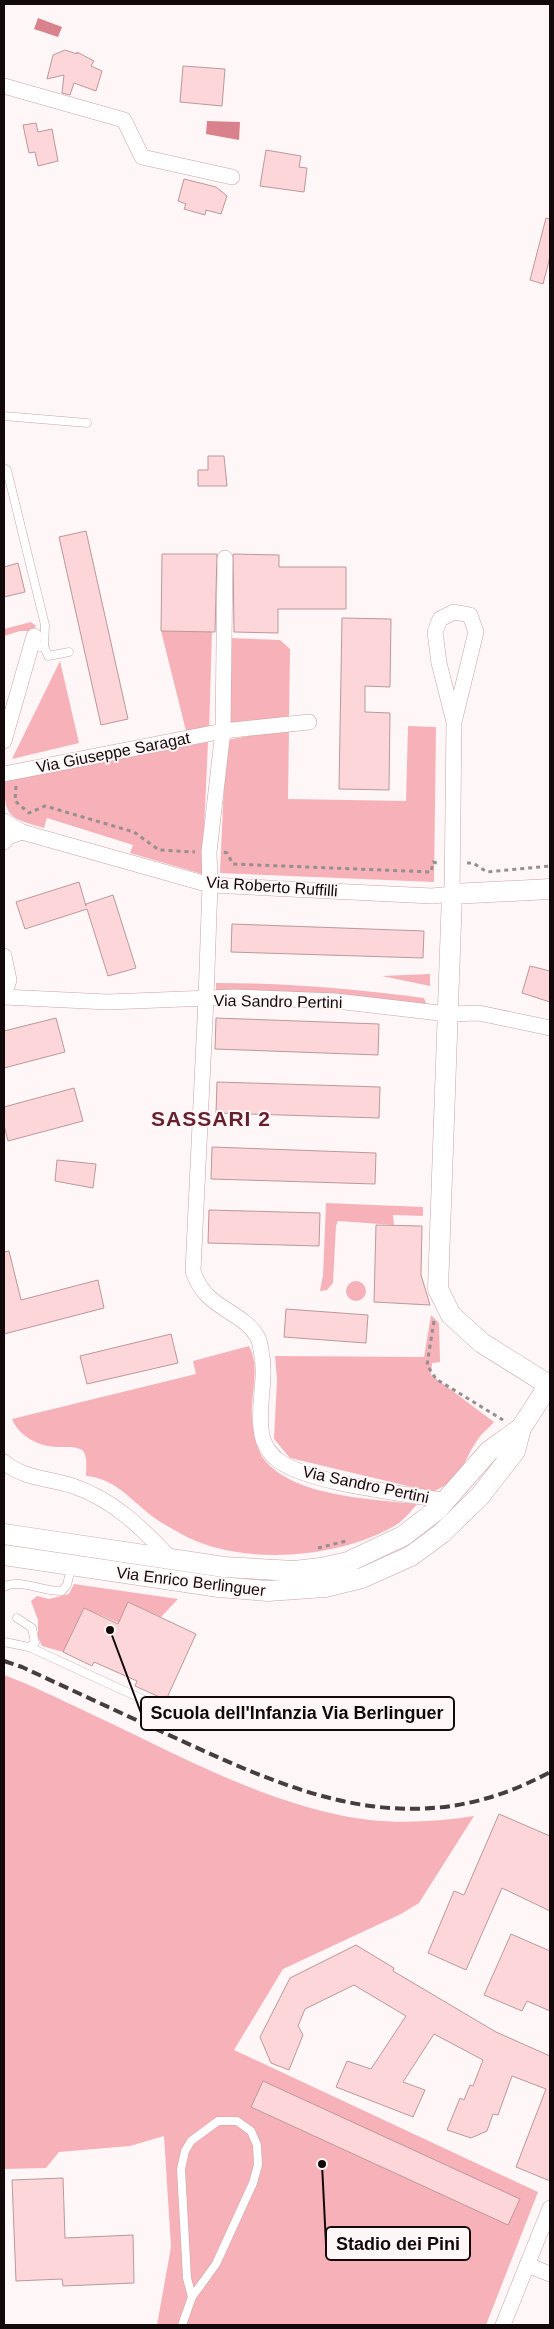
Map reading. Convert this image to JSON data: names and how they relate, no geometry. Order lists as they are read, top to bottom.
{
  "streets": {
    "street": [
      "Via Giuseppe Saragat",
      "Via Roberto Ruffilli",
      "Via Sandro Pertini",
      "Via Enrico Berlinguer"
    ]
  },
  "crossings": [
    ["Via Sandro Pertini", "Via Enrico Berlinguer"]
  ],
  "districts": ["SASSARI 2"],
  "places": ["Scuola dell'Infanzia Via Berlinguer", "Stadio dei Pini"]
}
